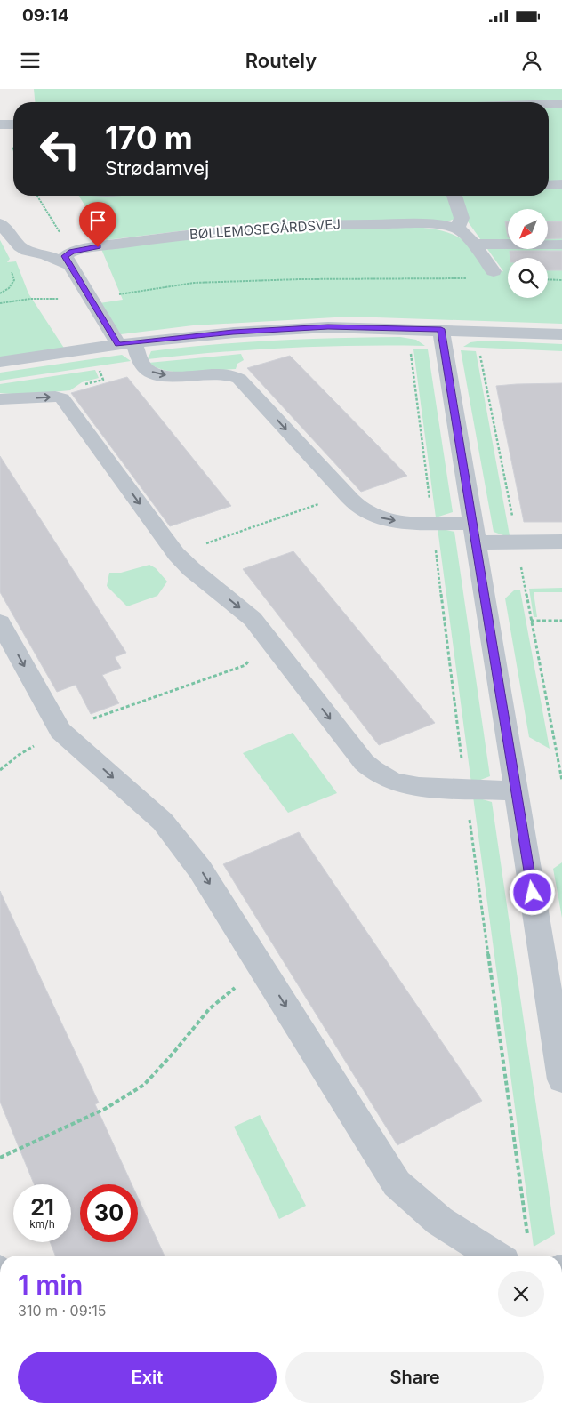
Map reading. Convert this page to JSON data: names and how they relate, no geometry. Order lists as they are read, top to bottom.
{
  "streets": {
    "street": ["BØLLEMOSEGÅRDSVEJ"]
  },
  "north": "bottom left",
  "page": {
    "status": "09:14",
    "header": "Routely",
    "turn": ["170 m", "Strødamvej"],
    "speed": "21 km/h",
    "limit": "30",
    "heading": ["1 min", "310 m · 09:15"],
    "buttons": ["Exit", "Share"]
  }
}
